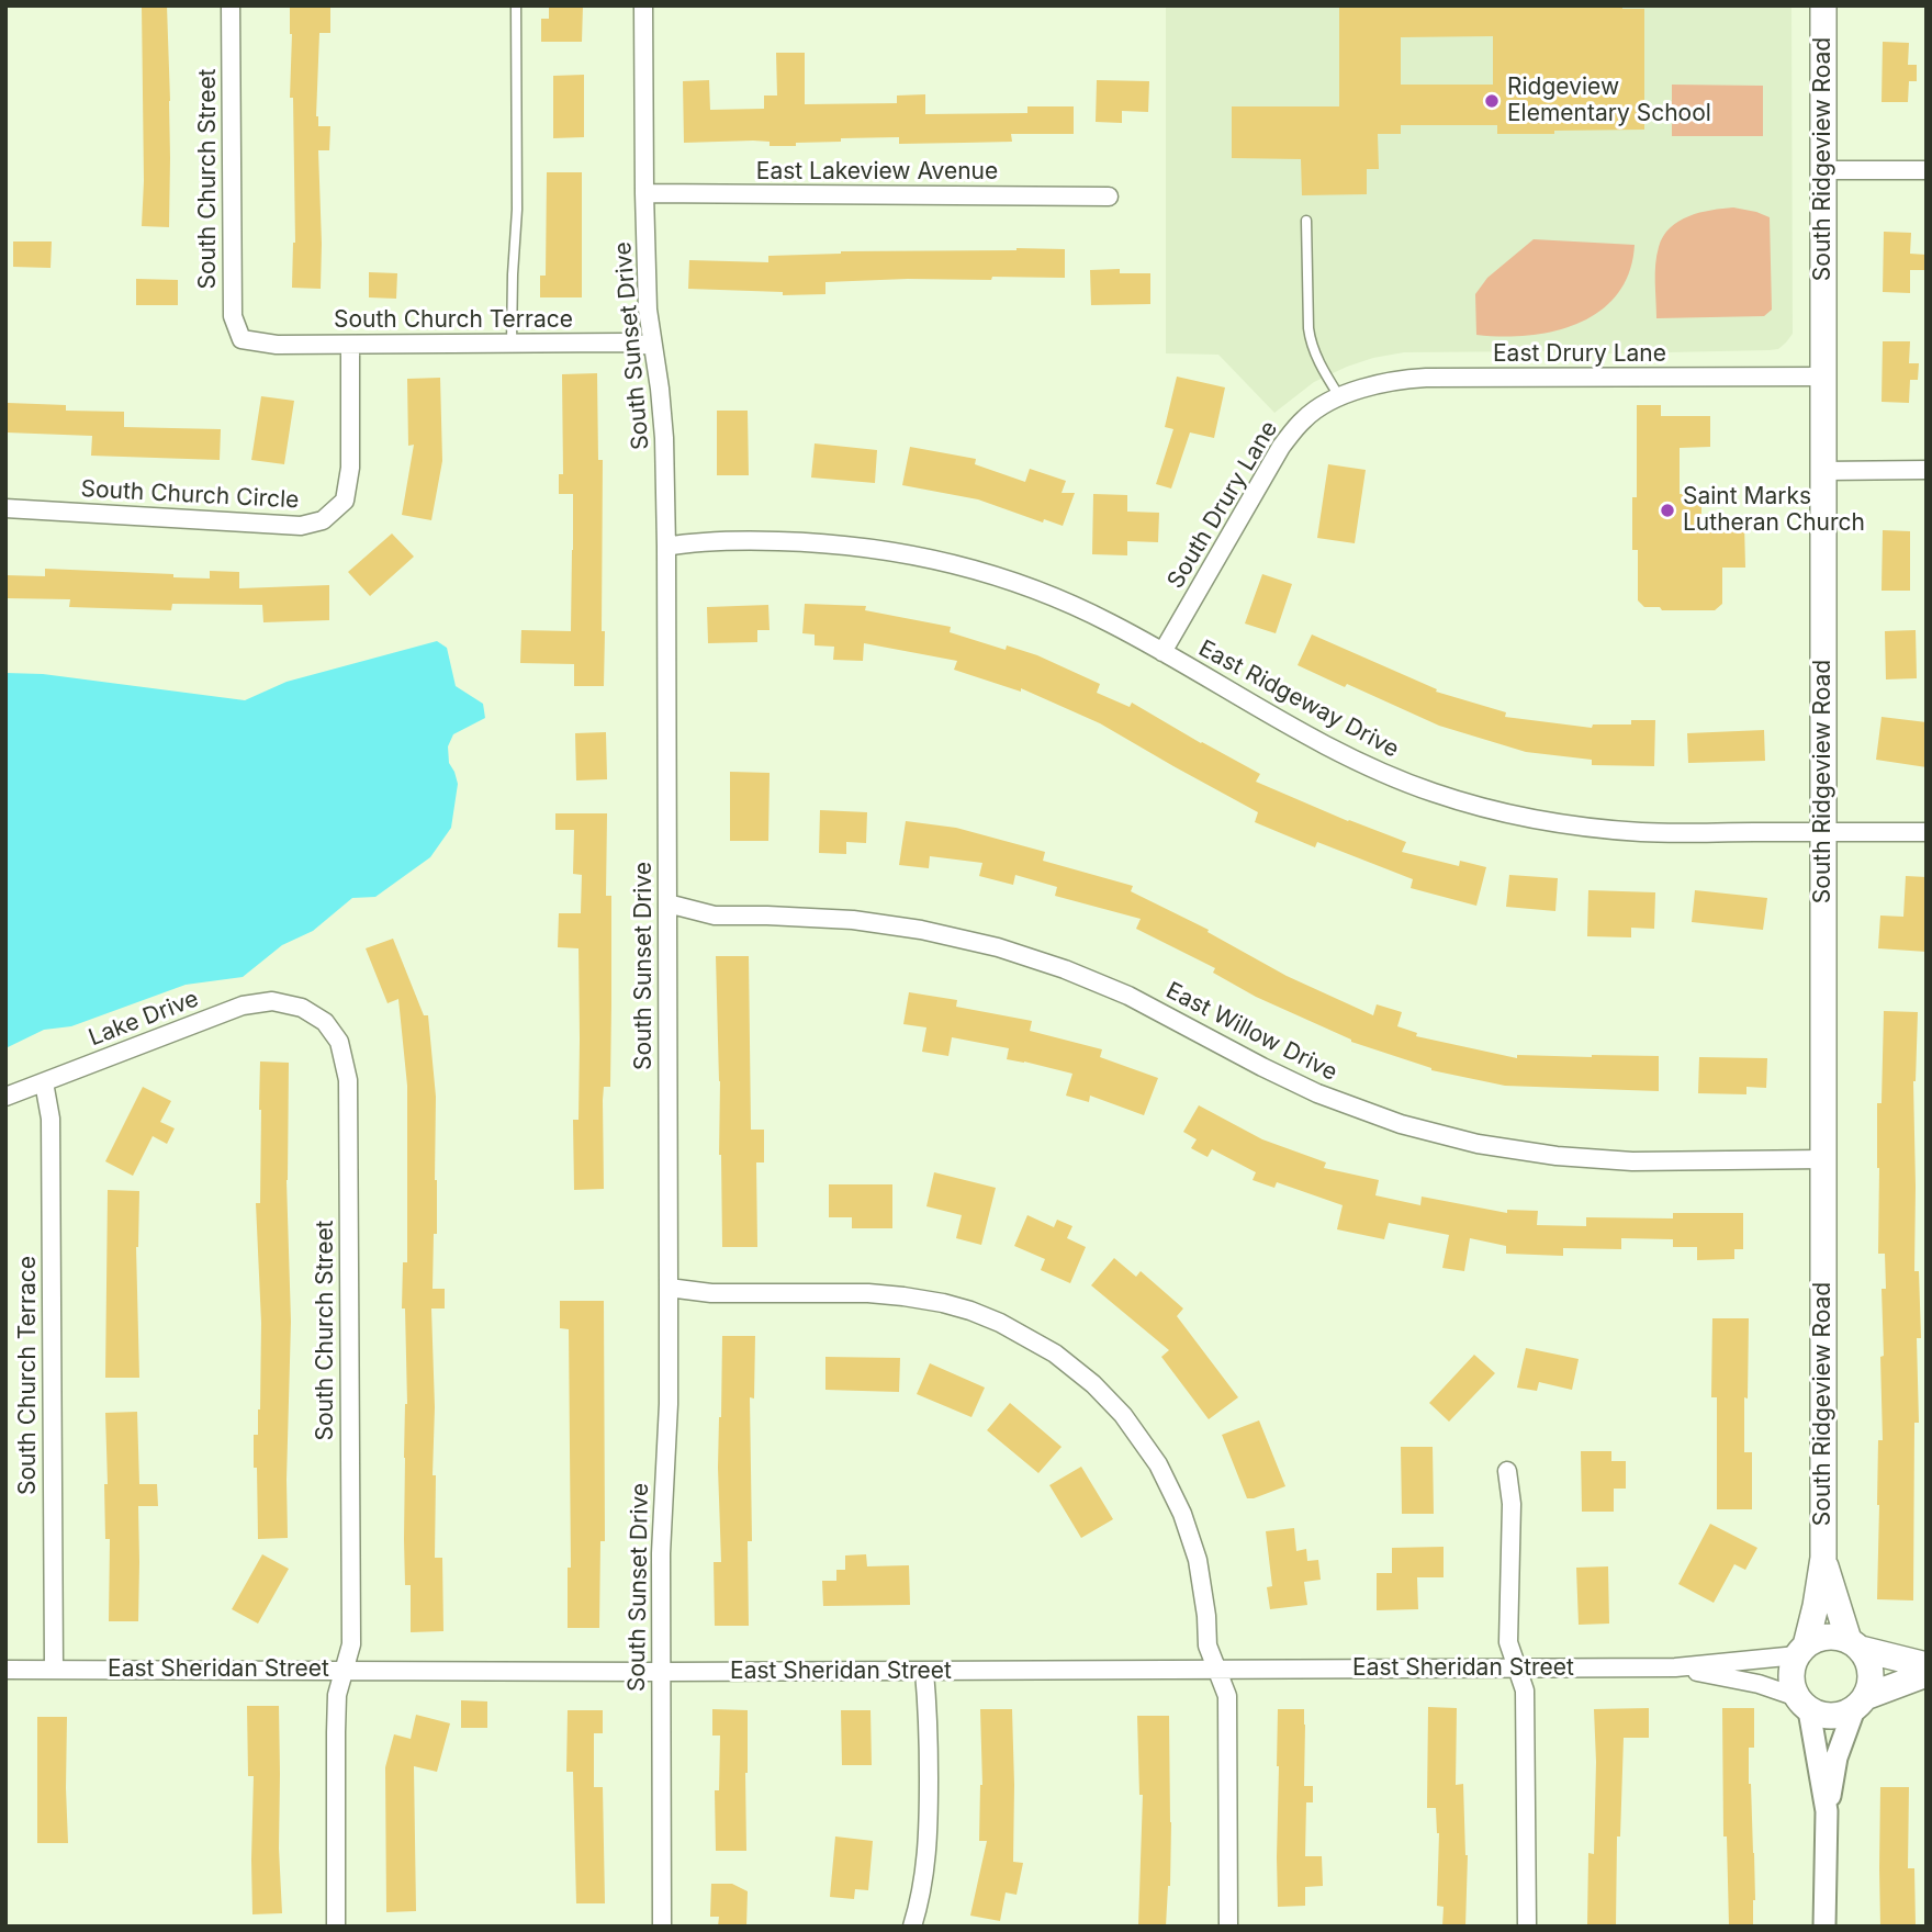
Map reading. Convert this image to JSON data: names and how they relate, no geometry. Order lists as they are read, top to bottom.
{
  "streets": {
    "main road": ["South Ridgeview Road"],
    "street": [
      "East Lakeview Avenue",
      "South Church Street",
      "South Church Terrace",
      "South Sunset Drive",
      "East Drury Lane",
      "South Church Circle",
      "South Drury Lane",
      "East Ridgeway Drive",
      "Lake Drive",
      "East Willow Drive",
      "East Sheridan Street"
    ]
  },
  "crossings": [
    ["South Ridgeview Road", "East Drury Lane"],
    ["South Ridgeview Road", "East Ridgeway Drive"],
    ["South Ridgeview Road", "East Willow Drive"],
    ["South Ridgeview Road", "East Sheridan Street"],
    ["East Lakeview Avenue", "South Sunset Drive"],
    ["South Church Street", "South Church Terrace"],
    ["South Church Street", "Lake Drive"],
    ["South Church Street", "East Sheridan Street"],
    ["South Church Terrace", "South Sunset Drive"],
    ["South Church Terrace", "South Church Circle"],
    ["South Church Terrace", "Lake Drive"],
    ["South Church Terrace", "East Sheridan Street"],
    ["South Sunset Drive", "East Ridgeway Drive"],
    ["South Sunset Drive", "East Willow Drive"],
    ["South Sunset Drive", "East Sheridan Street"],
    ["East Drury Lane", "South Drury Lane"],
    ["South Drury Lane", "East Ridgeway Drive"]
  ],
  "places": ["Ridgeview Elementary School", "Saint Marks Lutheran Church"]
}
